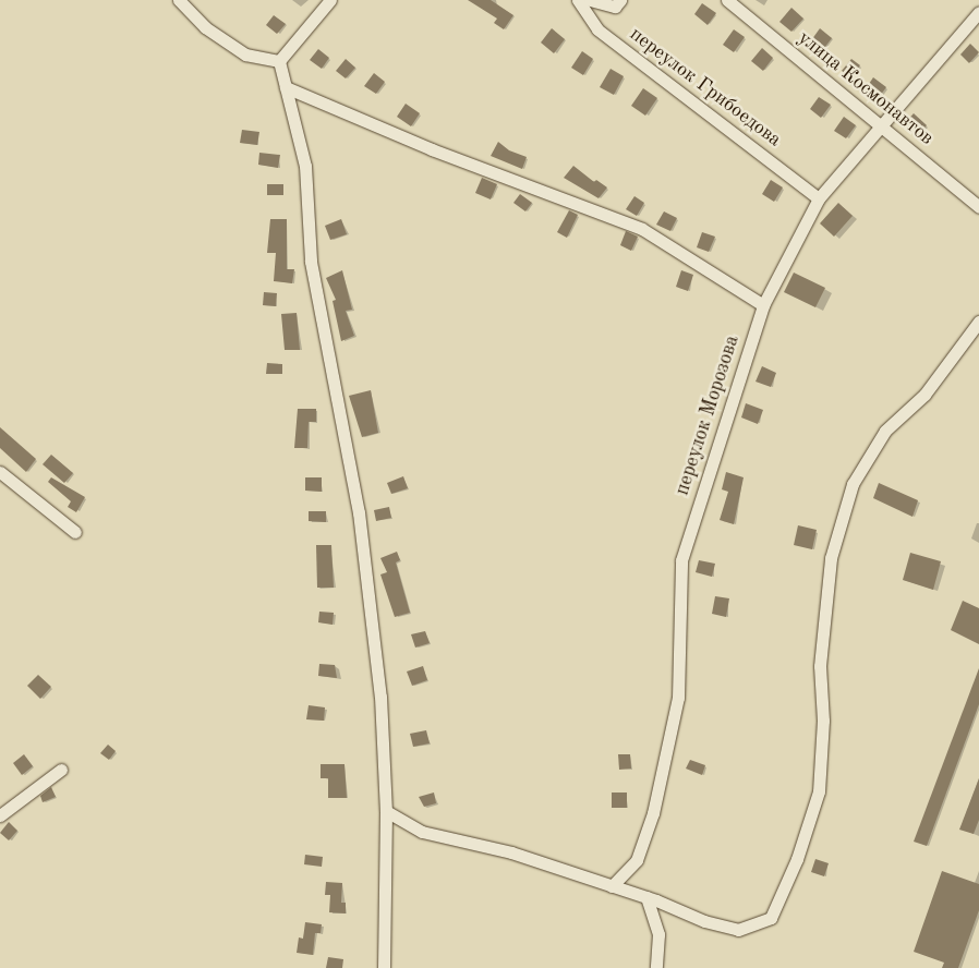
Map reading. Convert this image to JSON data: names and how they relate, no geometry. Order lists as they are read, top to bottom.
{
  "streets": {
    "street": ["переулок Грибоедова", "улица Космонавтов", "переулок Морозова"]
  },
  "crossings": [
    ["переулок Грибоедова", "переулок Морозова"],
    ["улица Космонавтов", "переулок Морозова"]
  ]
}
